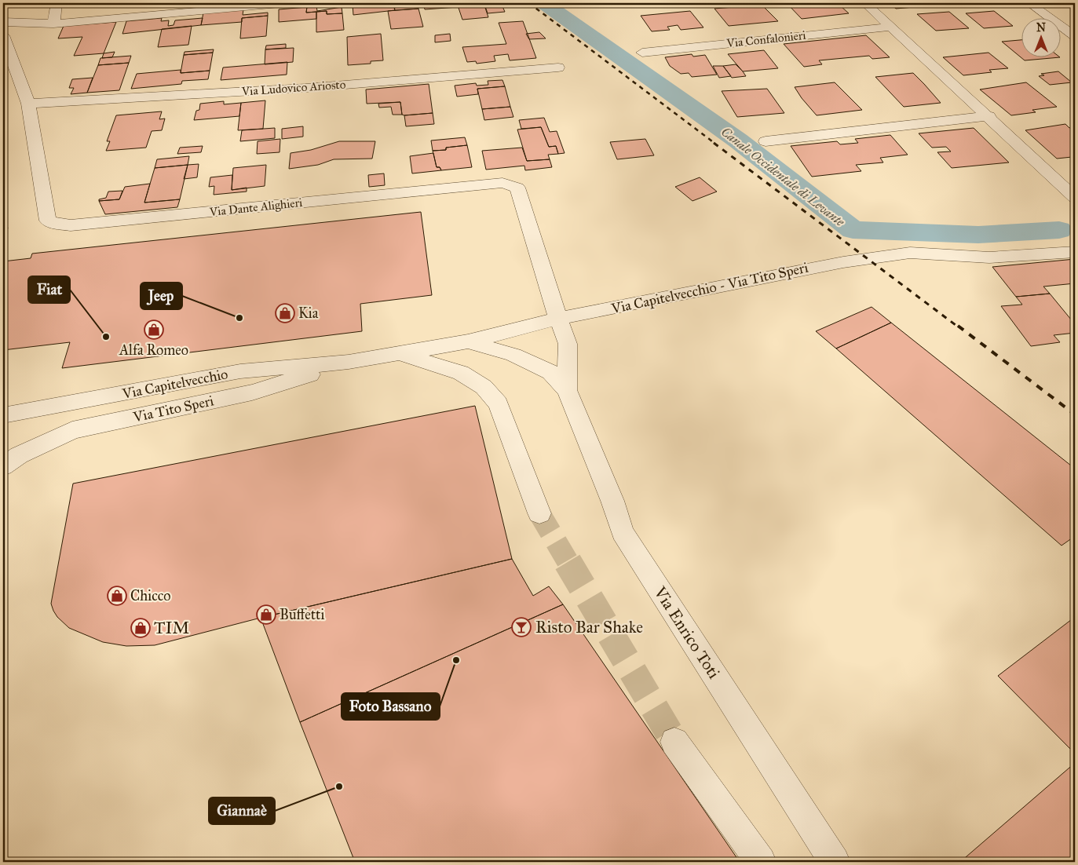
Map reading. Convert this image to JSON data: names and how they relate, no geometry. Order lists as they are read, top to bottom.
{
  "streets": {
    "street": [
      "Via Confalonieri",
      "Via Ludovico Ariosto",
      "Via Dante Alighieri",
      "Via Capitelvecchio - Via Tito Speri",
      "Via Capitelvecchio",
      "Via Tito Speri",
      "Via Enrico Toti"
    ]
  },
  "crossings": [
    ["Via Ludovico Ariosto", "Via Dante Alighieri"],
    ["Via Dante Alighieri", "Via Capitelvecchio - Via Tito Speri"],
    ["Via Dante Alighieri", "Via Enrico Toti"],
    ["Via Capitelvecchio - Via Tito Speri", "Via Capitelvecchio"],
    ["Via Capitelvecchio - Via Tito Speri", "Via Tito Speri"],
    ["Via Capitelvecchio - Via Tito Speri", "Via Enrico Toti"],
    ["Via Capitelvecchio", "Via Tito Speri"]
  ],
  "water": ["Canale Occidentale di Levante"],
  "places": {
    "shop": [
      "Kia",
      "Alfa Romeo",
      "Chicco",
      "Buffetti",
      "TIM"
    ],
    "other": [
      "Jeep",
      "Fiat",
      "Foto Bassano",
      "Giannaè"
    ],
    "bar": ["Risto Bar Shake"]
  },
  "north": "top"
}
